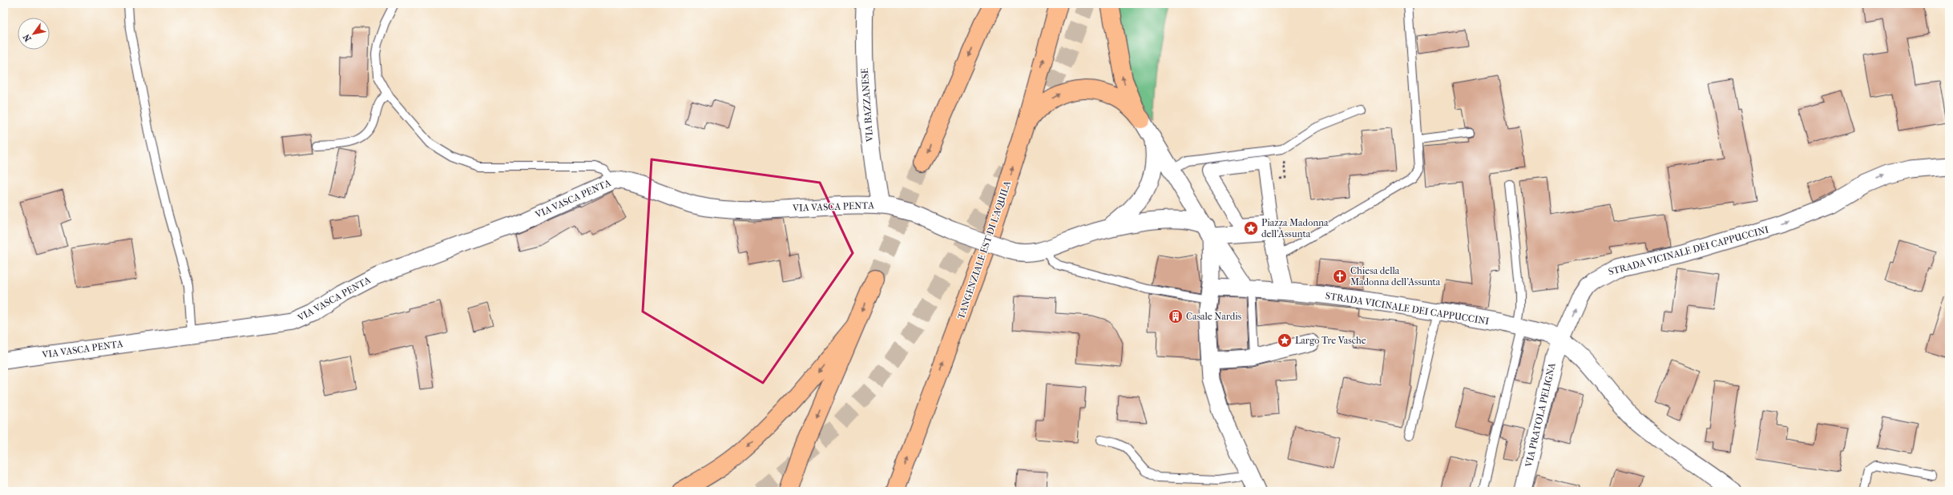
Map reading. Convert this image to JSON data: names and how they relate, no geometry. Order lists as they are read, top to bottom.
{
  "streets": {
    "highway": ["TANGENZIALE EST DI L'AQUILA"],
    "street": [
      "VIA BAZZANESE",
      "VIA VASCA PENTA",
      "STRADA VICINALE DEI CAPPUCCINI",
      "VIA PRATOLA PELIGNA"
    ]
  },
  "crossings": [
    ["VIA BAZZANESE", "VIA VASCA PENTA"],
    ["STRADA VICINALE DEI CAPPUCCINI", "VIA PRATOLA PELIGNA"]
  ],
  "one_way": ["STRADA VICINALE DEI CAPPUCCINI"],
  "places": {
    "place": ["Piazza Madonna dell'Assunta", "Largo Tre Vasche"],
    "church": ["Chiesa della Madonna dell'Assunta"],
    "building": ["Casale Nardis"]
  },
  "north": "bottom left"
}
